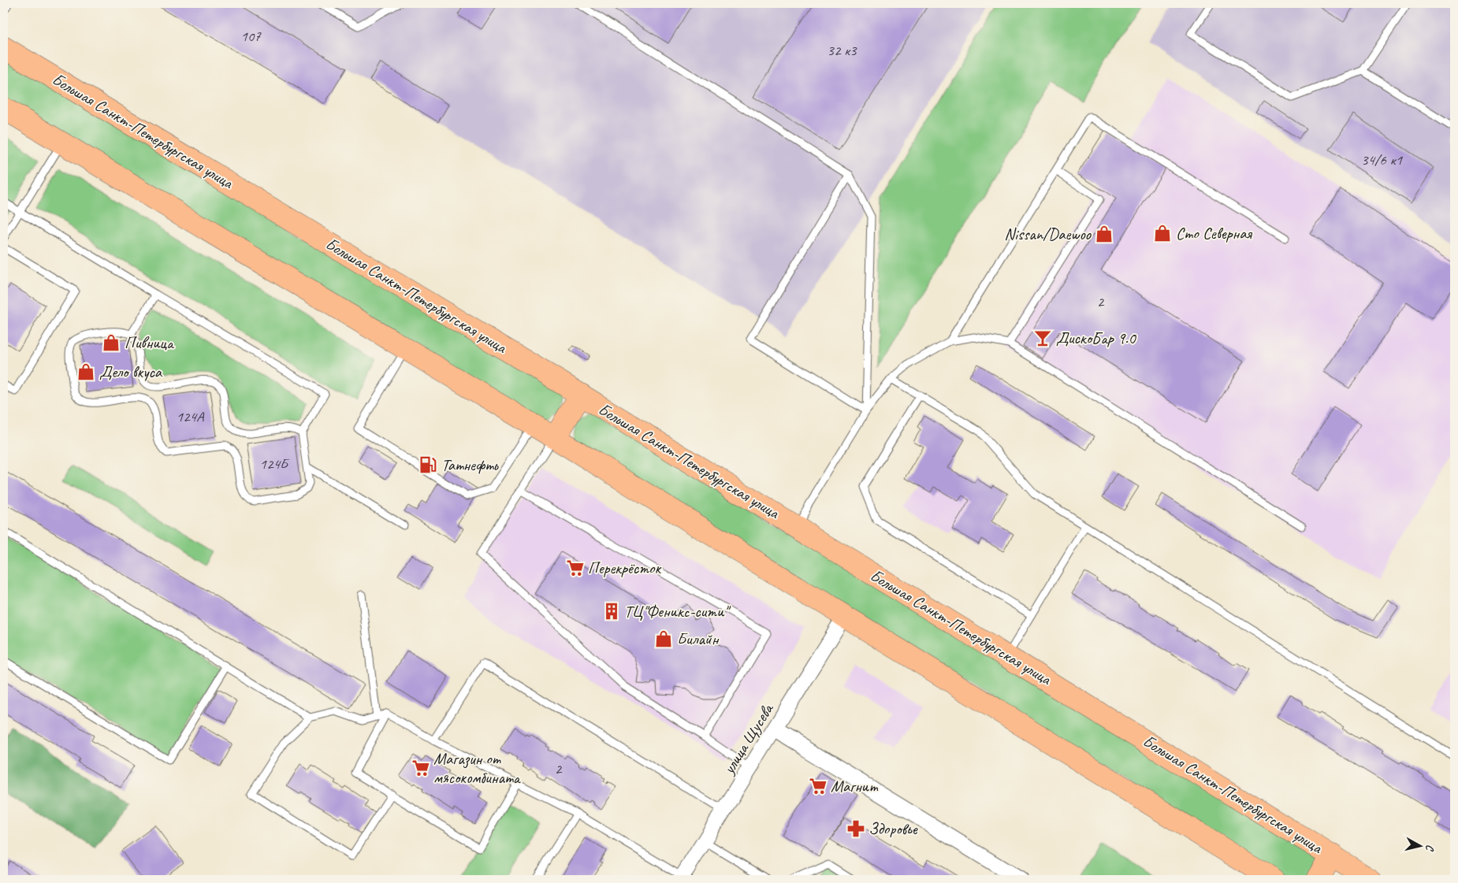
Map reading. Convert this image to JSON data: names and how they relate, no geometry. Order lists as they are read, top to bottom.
{
  "streets": {
    "main road": ["Большая Санкт-Петербургская улица"],
    "street": ["улица Щусева"]
  },
  "places": {
    "shop": [
      "Сто Северная",
      "Nissan/Daewoo",
      "Пивница",
      "Дело вкуса",
      "Билайн"
    ],
    "bar": ["ДискоБар 9.0"],
    "fuel station": ["Татнефть"],
    "supermarket": ["Перекрёсток", "Магазин от мясокомбината", "Магнит"],
    "building": ["ТЦ\"Феникс-сити\""],
    "pharmacy": ["Здоровье"]
  },
  "house_numbers": [
    "107",
    "32 к3",
    "34/6 к1",
    "2",
    "124А",
    "124Б",
    "2"
  ],
  "north": "right"
}
